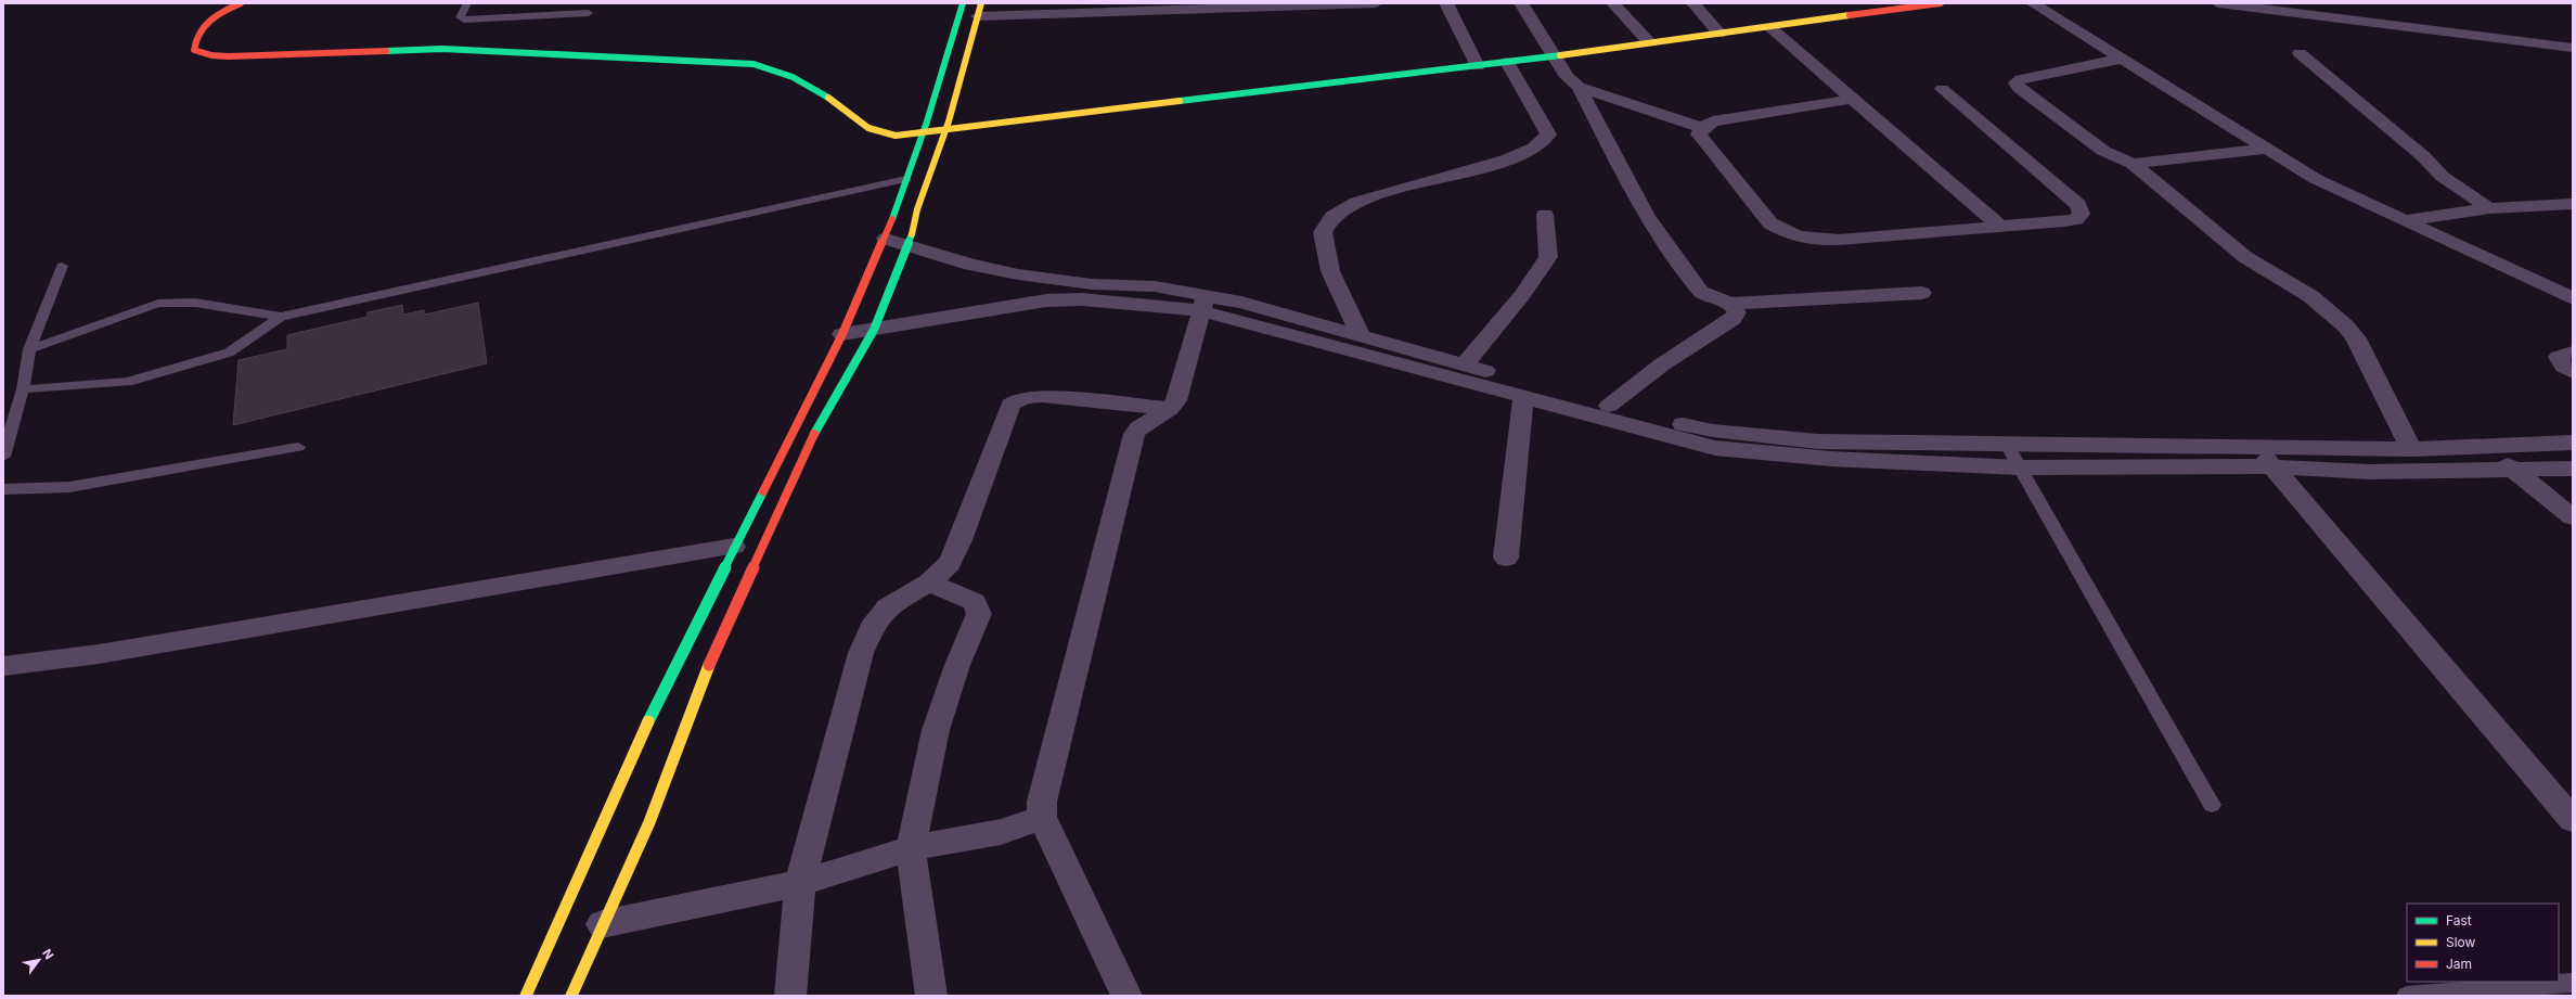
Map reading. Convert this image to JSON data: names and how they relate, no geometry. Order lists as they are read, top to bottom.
{
  "legend": ["Fast", "Slow", "Jam"],
  "north": "top right"
}
